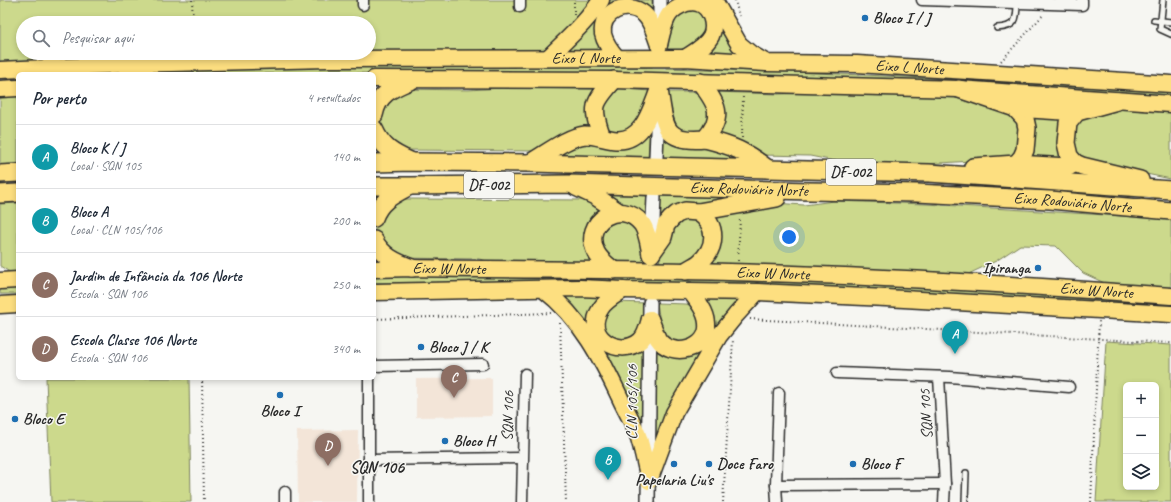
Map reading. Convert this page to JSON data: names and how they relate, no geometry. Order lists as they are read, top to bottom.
{
  "streets": {
    "highway": ["DF-002", "Eixo Rodoviário Norte"],
    "main road": ["Eixo L Norte", "Eixo W Norte"],
    "street": ["CLN 105/106", "SQN 105", "SQN 106"]
  },
  "districts": ["SQN 106"],
  "places": [
    "Bloco I / J",
    "Ipiranga",
    "Bloco J / K",
    "Bloco I",
    "Bloco E",
    "Bloco H",
    "Papelaria Liu's",
    "Doce Faro",
    "Bloco F"
  ],
  "page": {
    "search": "Pesquisar aqui",
    "heading": ["Por perto", "4 resultados"],
    "list": [
      {
        "mark": "A",
        "name": "Bloco K / J",
        "note": "Local · SQN 105",
        "value": "140 m"
      },
      {
        "mark": "B",
        "name": "Bloco A",
        "note": "Local · CLN 105/106",
        "value": "200 m"
      },
      {
        "mark": "C",
        "name": "Jardim de Infância da 106 Norte",
        "note": "Escola · SQN 106",
        "value": "250 m"
      },
      {
        "mark": "D",
        "name": "Escola Classe 106 Norte",
        "note": "Escola · SQN 106",
        "value": "340 m"
      }
    ],
    "pins": [
      "A",
      "C",
      "D",
      "B"
    ],
    "map_buttons": ["+", "−"]
  }
}
